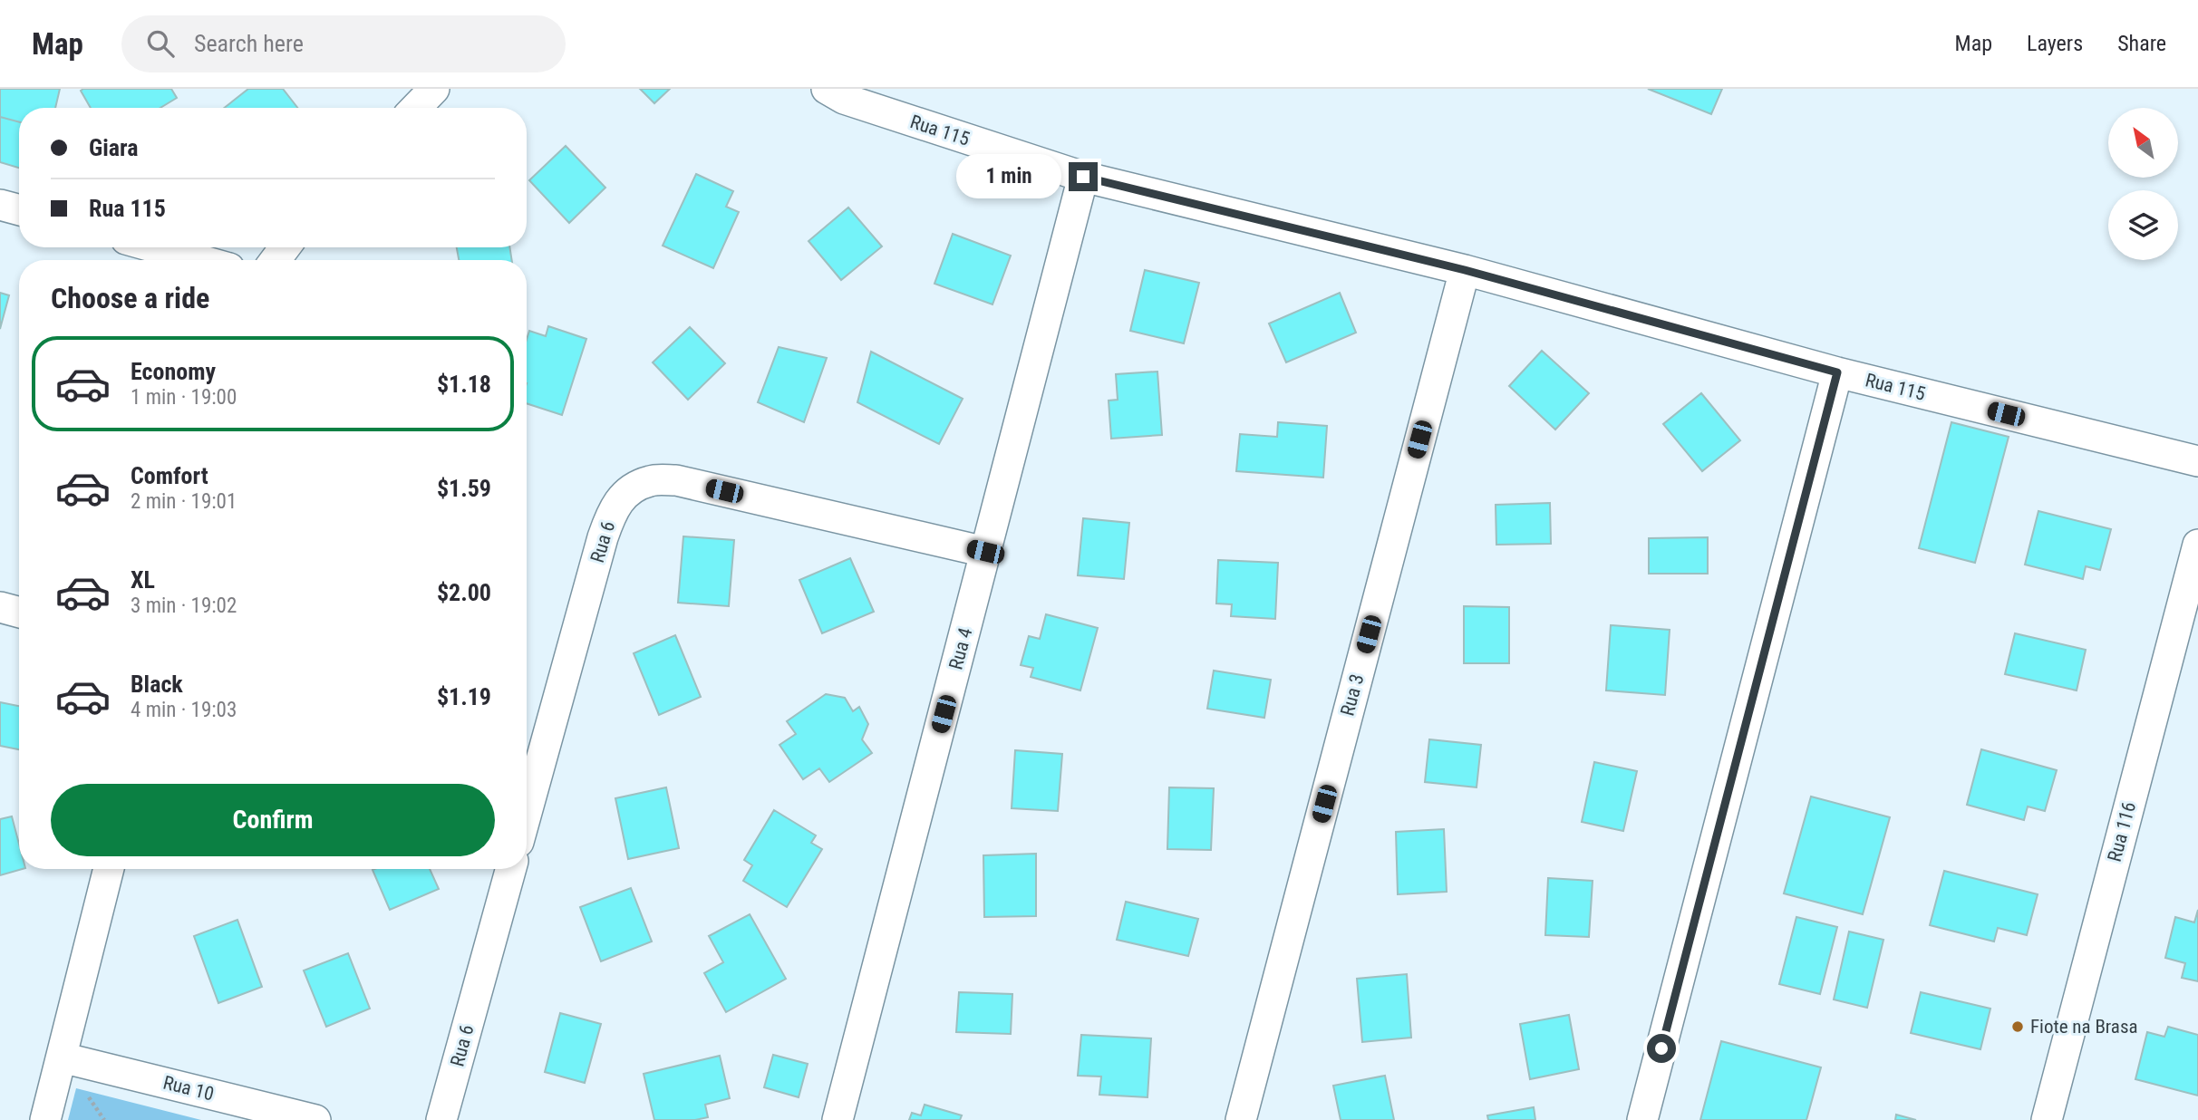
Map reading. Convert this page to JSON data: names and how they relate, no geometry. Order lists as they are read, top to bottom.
{
  "streets": {
    "street": [
      "Rua 115",
      "Rua 6",
      "Rua 4",
      "Rua 3",
      "Rua 116",
      "Rua 10"
    ]
  },
  "crossings": [
    ["Rua 115", "Rua 4"],
    ["Rua 115", "Rua 3"],
    ["Rua 6", "Rua 4"]
  ],
  "places": ["Fiote na Brasa"],
  "north": "top left",
  "page": {
    "header": "Map",
    "search": "Search here",
    "nav": ["Map", "Layers", "Share"],
    "banner": ["Giara", "Rua 115"],
    "bubble": "1 min",
    "heading": "Choose a ride",
    "list": [
      {
        "name": "Economy",
        "note": "1 min · 19:00",
        "value": "$1.18"
      },
      {
        "name": "Comfort",
        "note": "2 min · 19:01",
        "value": "$1.59"
      },
      {
        "name": "XL",
        "note": "3 min · 19:02",
        "value": "$2.00"
      },
      {
        "name": "Black",
        "note": "4 min · 19:03",
        "value": "$1.19"
      }
    ],
    "buttons": "Confirm"
  }
}
